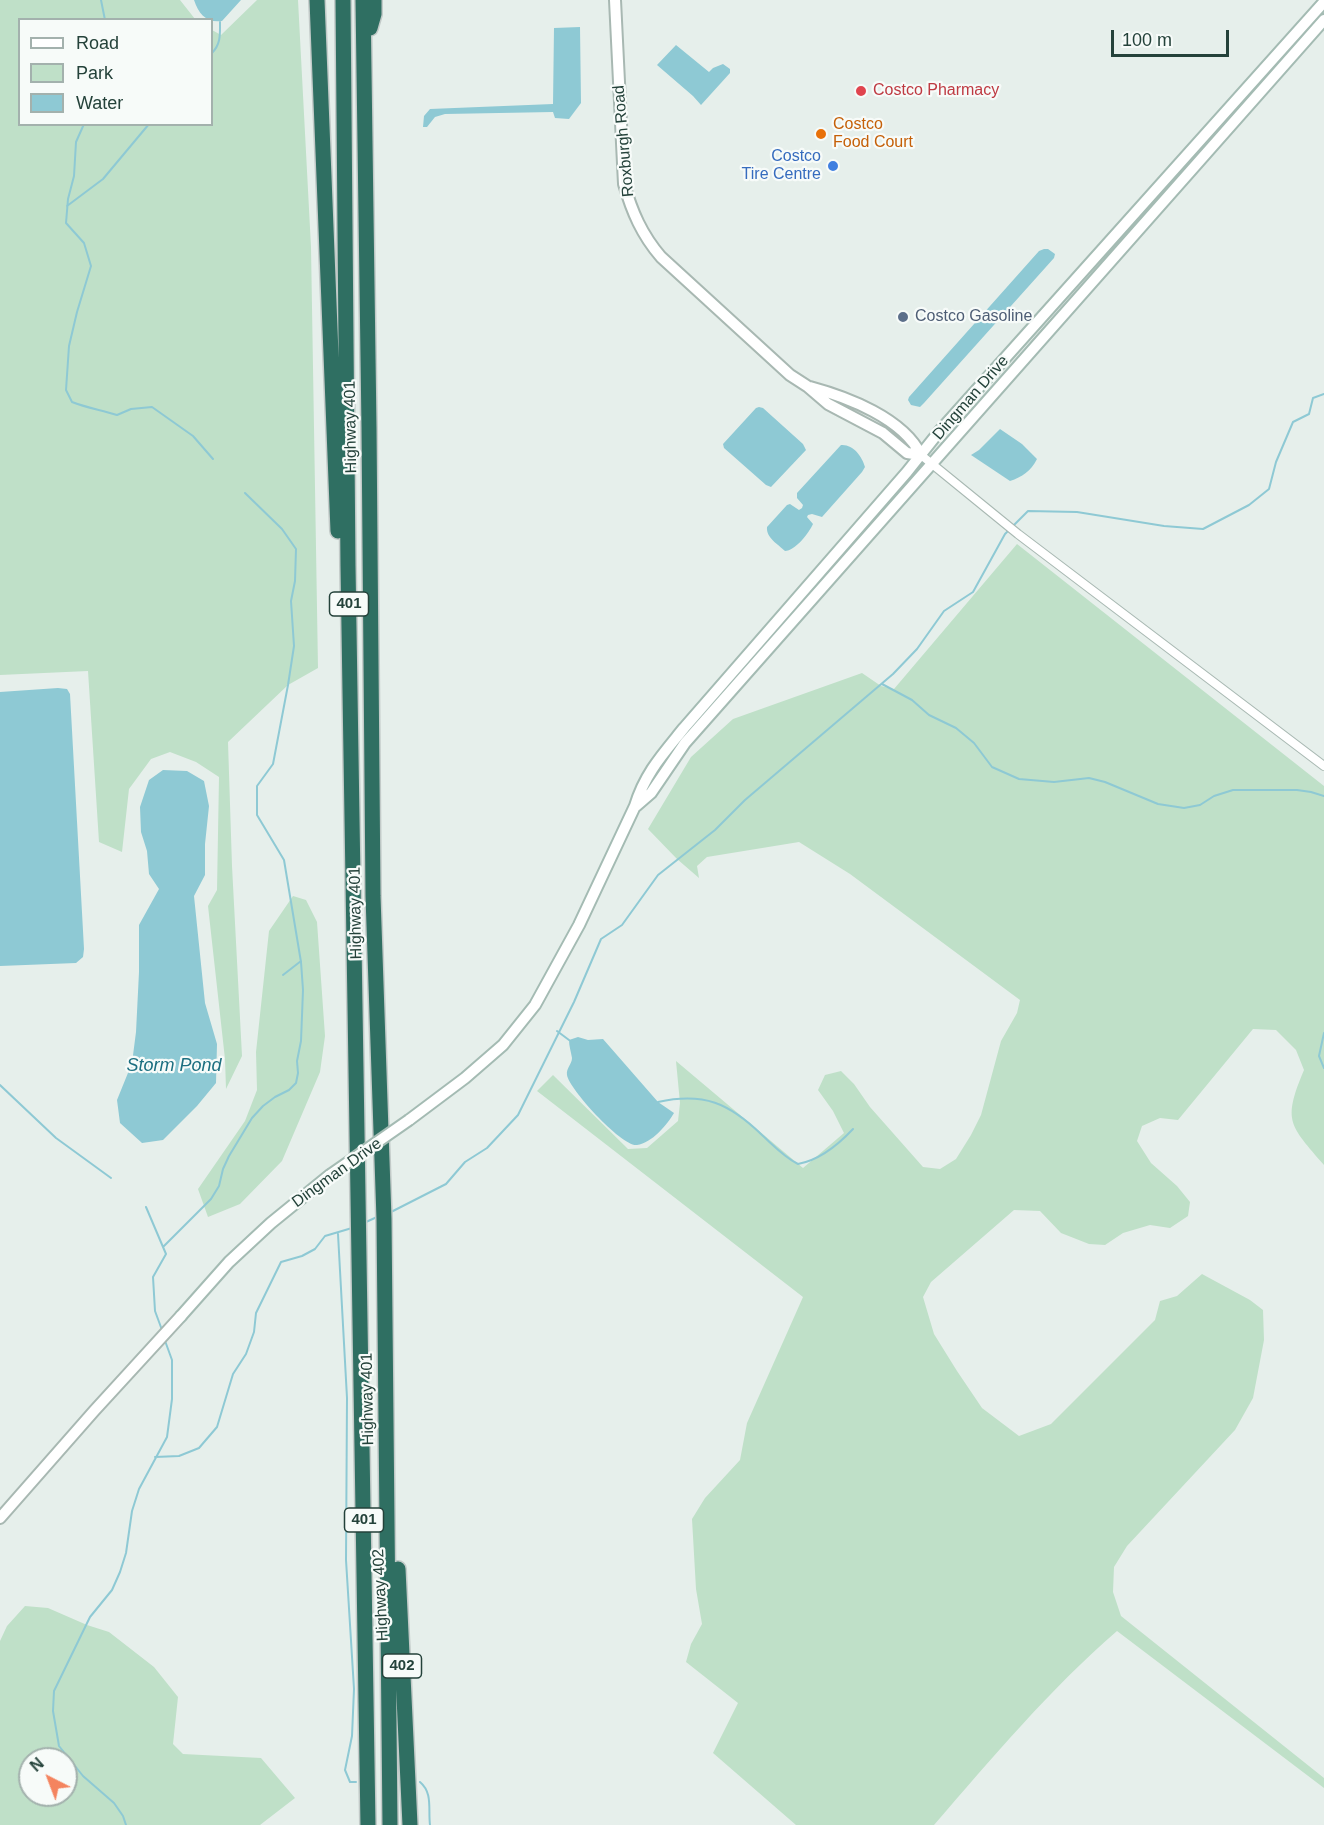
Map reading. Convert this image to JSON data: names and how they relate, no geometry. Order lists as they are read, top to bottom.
{
  "streets": {
    "highway": [
      "Highway 401",
      "401",
      "Highway 402",
      "402"
    ],
    "main road": ["Roxburgh Road", "Dingman Drive"]
  },
  "crossings": [
    ["Roxburgh Road", "Dingman Drive"],
    ["Highway 401", "Highway 402"]
  ],
  "water": ["Storm Pond"],
  "places": [
    "Costco Pharmacy",
    "Costco Food Court",
    "Costco Tire Centre",
    "Costco Gasoline"
  ],
  "legend": ["Road", "Park", "Water"],
  "scale_bar": "100 m",
  "north": "top left"
}
